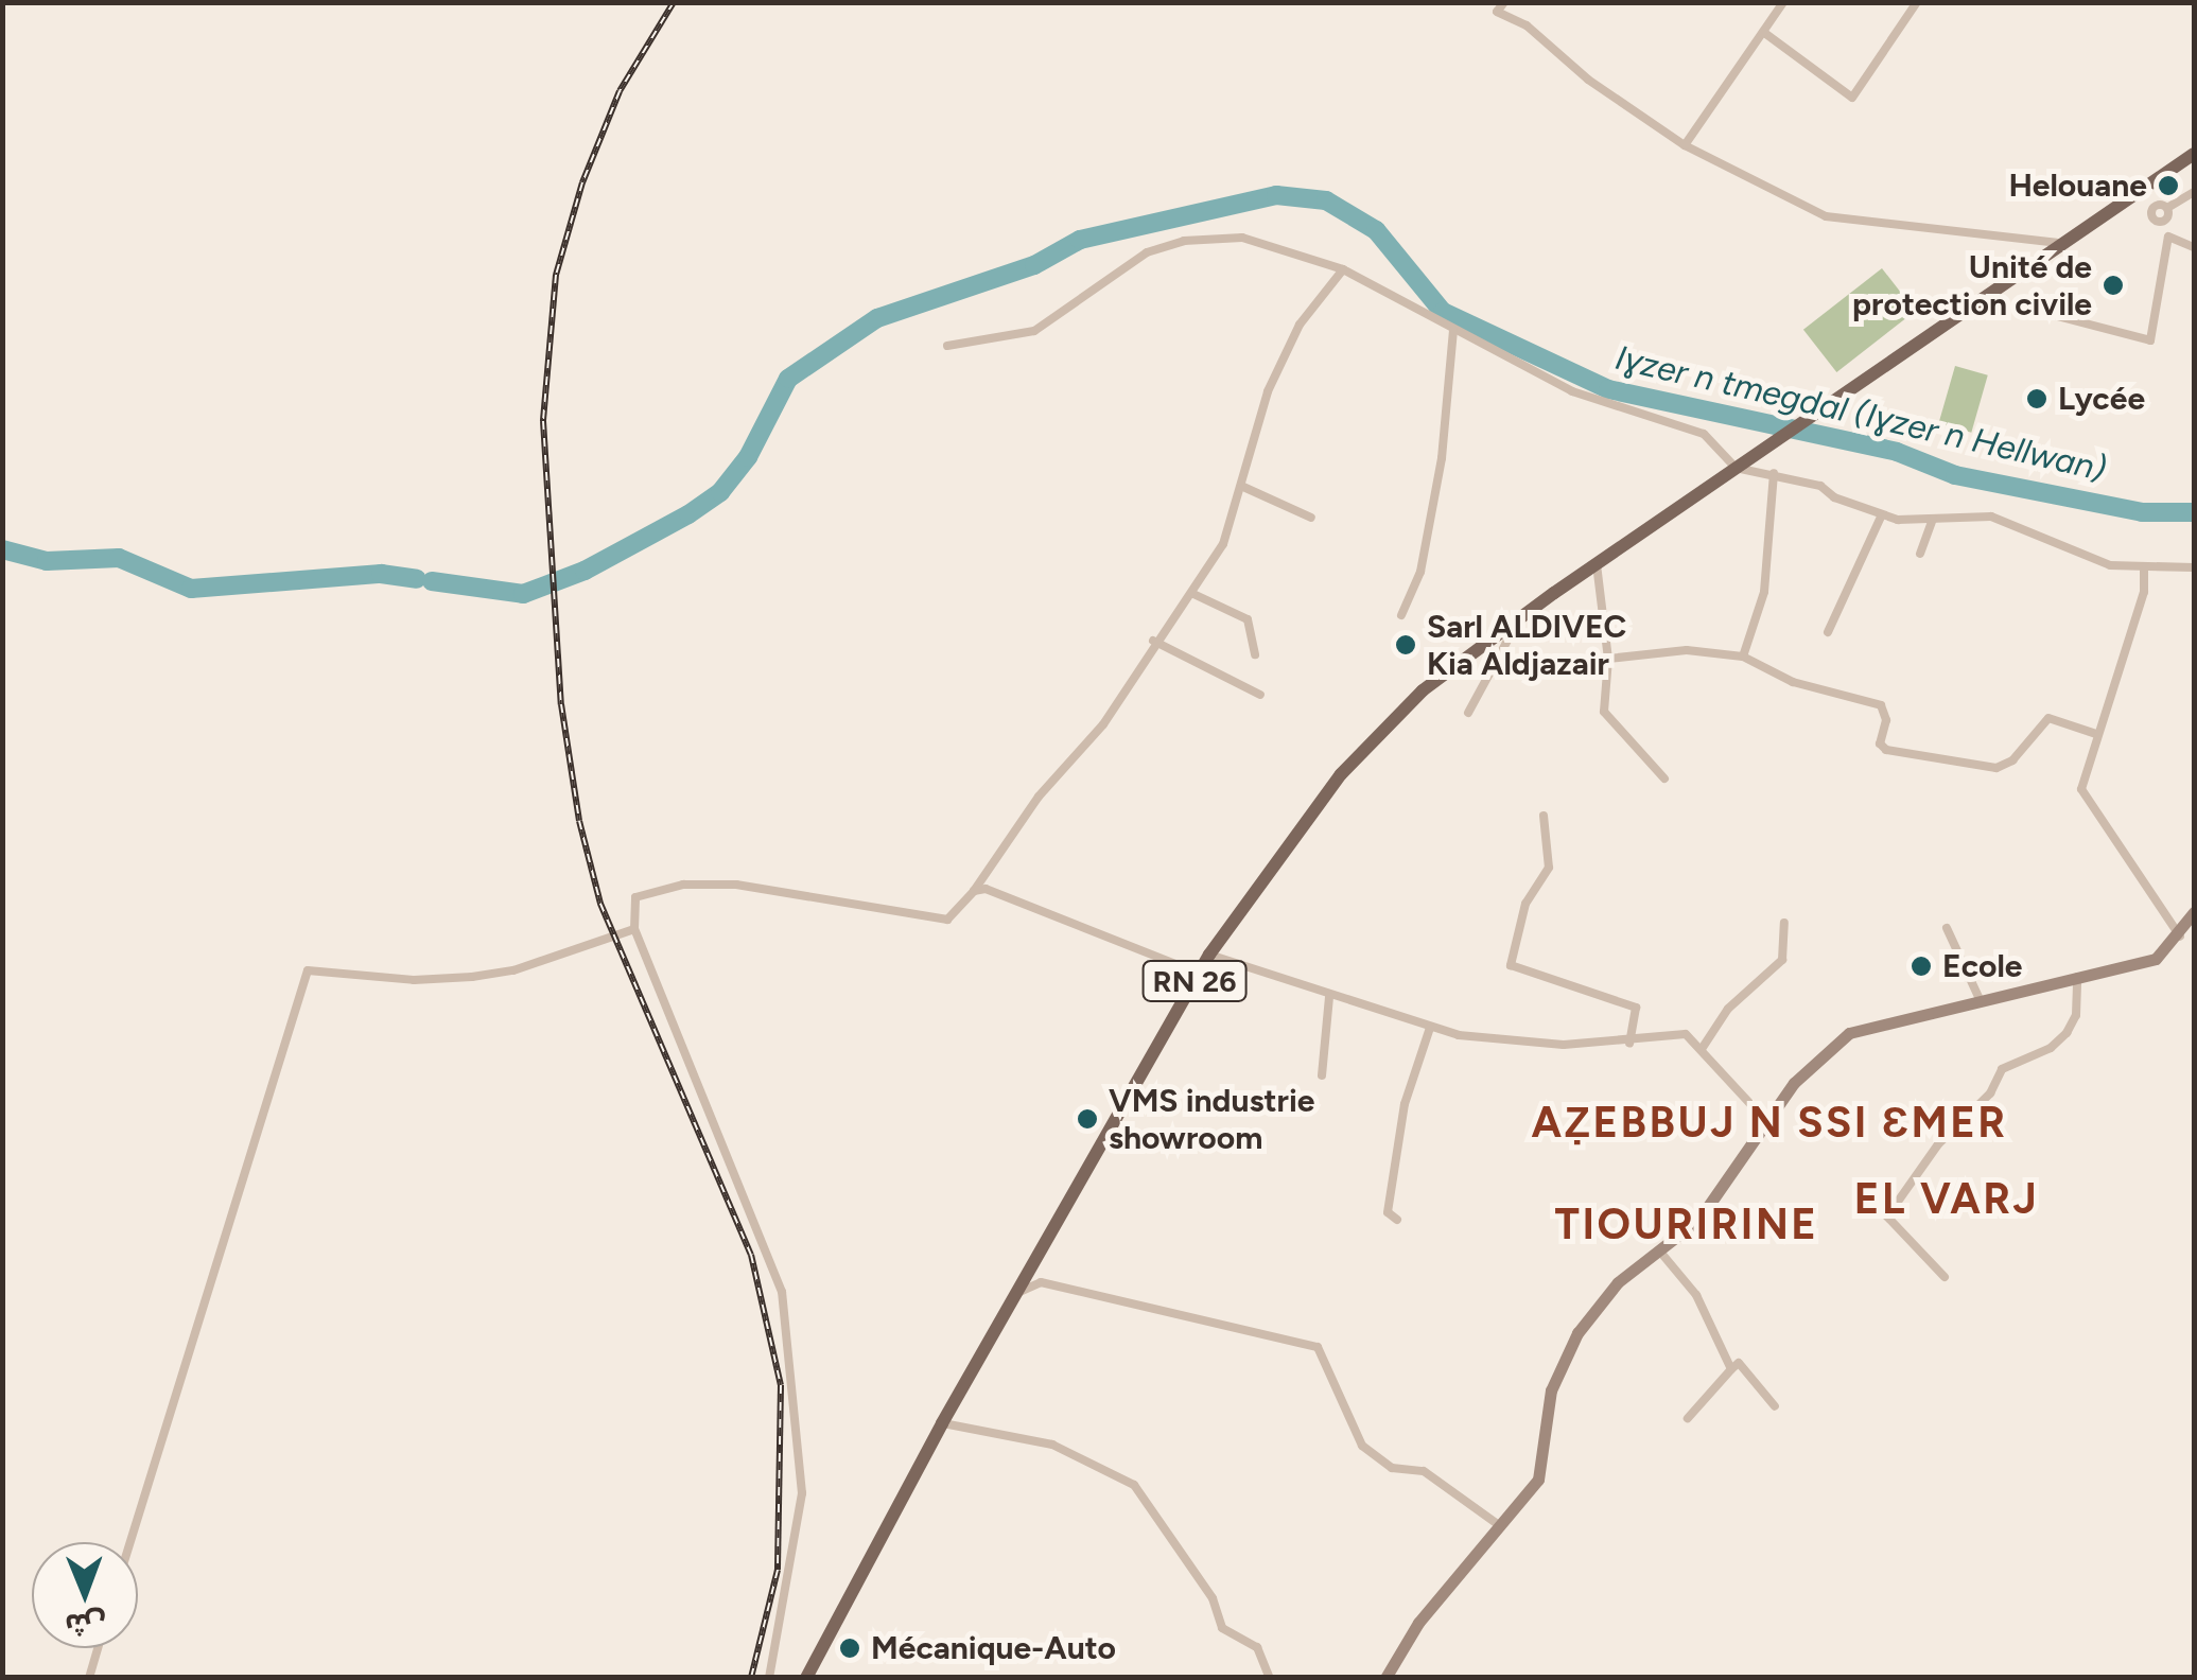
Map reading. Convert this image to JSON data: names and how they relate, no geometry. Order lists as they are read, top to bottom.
{
  "streets": {
    "main road": ["RN 26"]
  },
  "districts": ["AẒEBBUJ N SSI ƐMER", "EL VARJ", "TIOURIRINE"],
  "water": ["Iɣzer n tmegdal (Iɣzer n Hellwan)"],
  "places": [
    "Helouane",
    "Unité de protection civile",
    "Lycée",
    "Sarl ALDIVEC Kia Aldjazair",
    "Ecole",
    "VMS industrie showroom",
    "Mécanique-Auto"
  ],
  "north": "bottom"
}
